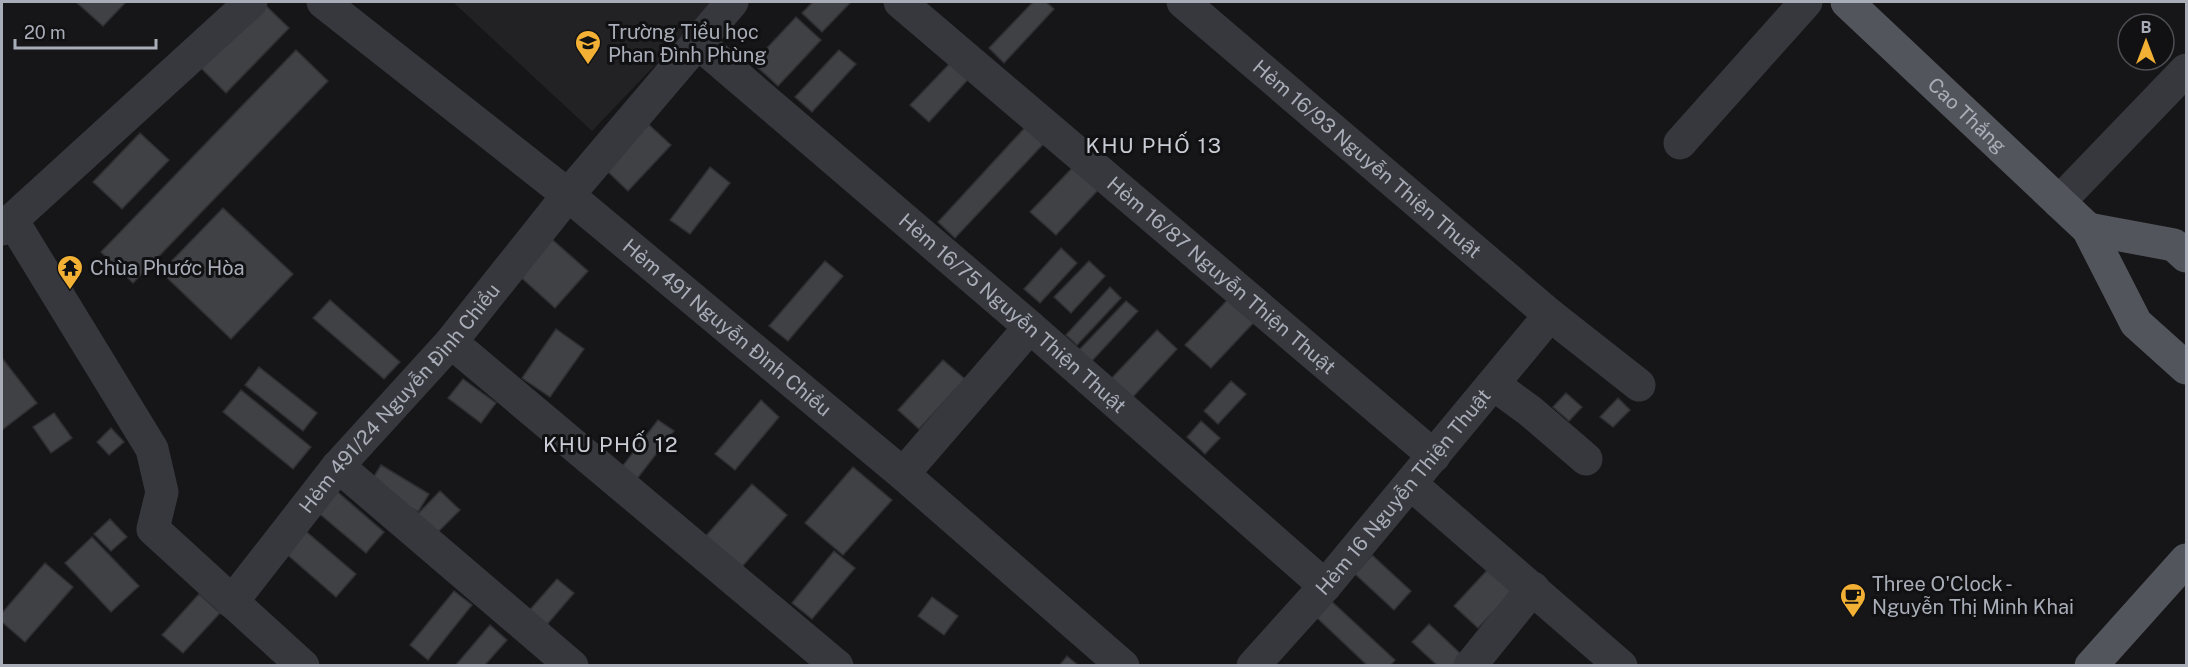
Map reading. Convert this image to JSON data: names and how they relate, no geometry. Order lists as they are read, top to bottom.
{
  "streets": {
    "main road": ["Cao Thắng"],
    "street": [
      "Hẻm 16/93 Nguyễn Thiện Thuật",
      "Hẻm 16/87 Nguyễn Thiện Thuật",
      "Hẻm 16/75 Nguyễn Thiện Thuật",
      "Hẻm 491 Nguyễn Ðình Chiểu",
      "Hẻm 491/24 Nguyễn Đình Chiểu",
      "Hẻm 16 Nguyễn Thiện Thuật"
    ]
  },
  "crossings": [
    ["Hẻm 16/93 Nguyễn Thiện Thuật", "Hẻm 16 Nguyễn Thiện Thuật"],
    ["Hẻm 16/87 Nguyễn Thiện Thuật", "Hẻm 16 Nguyễn Thiện Thuật"],
    ["Hẻm 16/75 Nguyễn Thiện Thuật", "Hẻm 491/24 Nguyễn Đình Chiểu"],
    ["Hẻm 16/75 Nguyễn Thiện Thuật", "Hẻm 16 Nguyễn Thiện Thuật"],
    ["Hẻm 491 Nguyễn Ðình Chiểu", "Hẻm 491/24 Nguyễn Đình Chiểu"]
  ],
  "districts": ["KHU PHỐ 13", "KHU PHỐ 12"],
  "places": {
    "school or university": ["Trường Tiểu học Phan Đình Phùng"],
    "temple": ["Chùa Phước Hòa"],
    "cafe": ["Three O'Clock - Nguyễn Thị Minh Khai"]
  },
  "scale_bar": "20 m",
  "north": "top"
}
